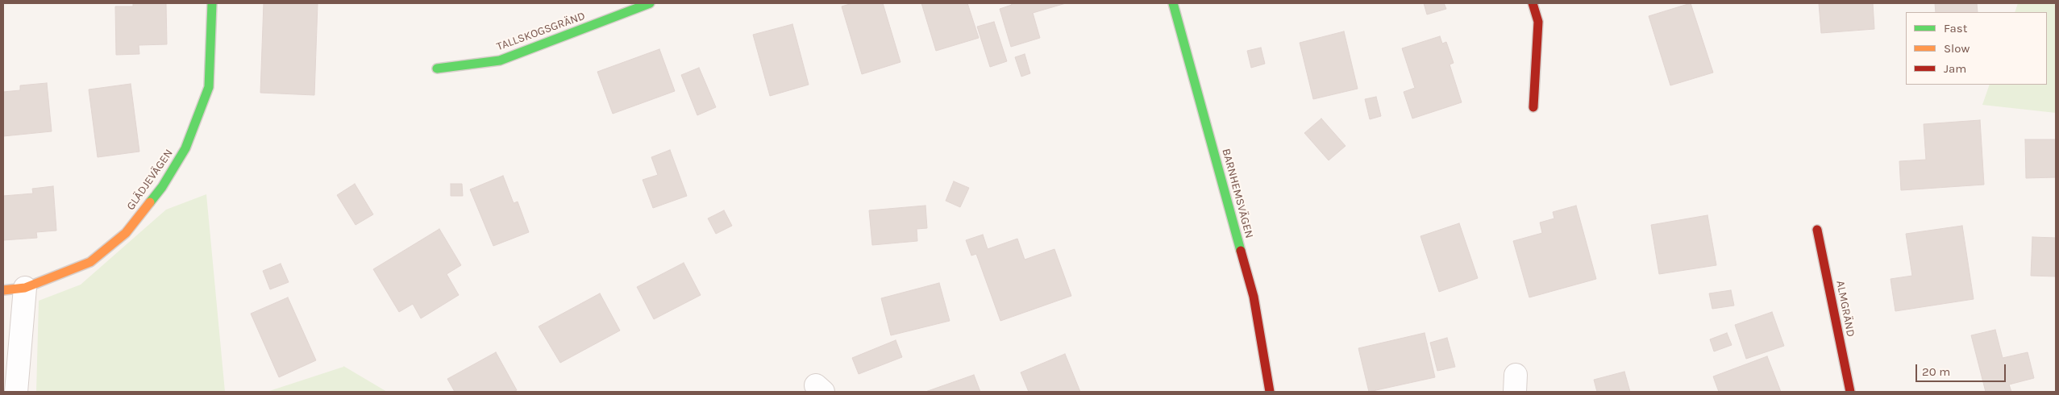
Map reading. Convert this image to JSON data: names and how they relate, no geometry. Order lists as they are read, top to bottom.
{
  "streets": {
    "street": [
      "TALLSKOGSGRÄND",
      "GLÄDJEVÄGEN",
      "BARNHEMSVÄGEN",
      "ALMGRÄND"
    ]
  },
  "legend": ["Fast", "Slow", "Jam"],
  "scale_bar": "20 m"
}
